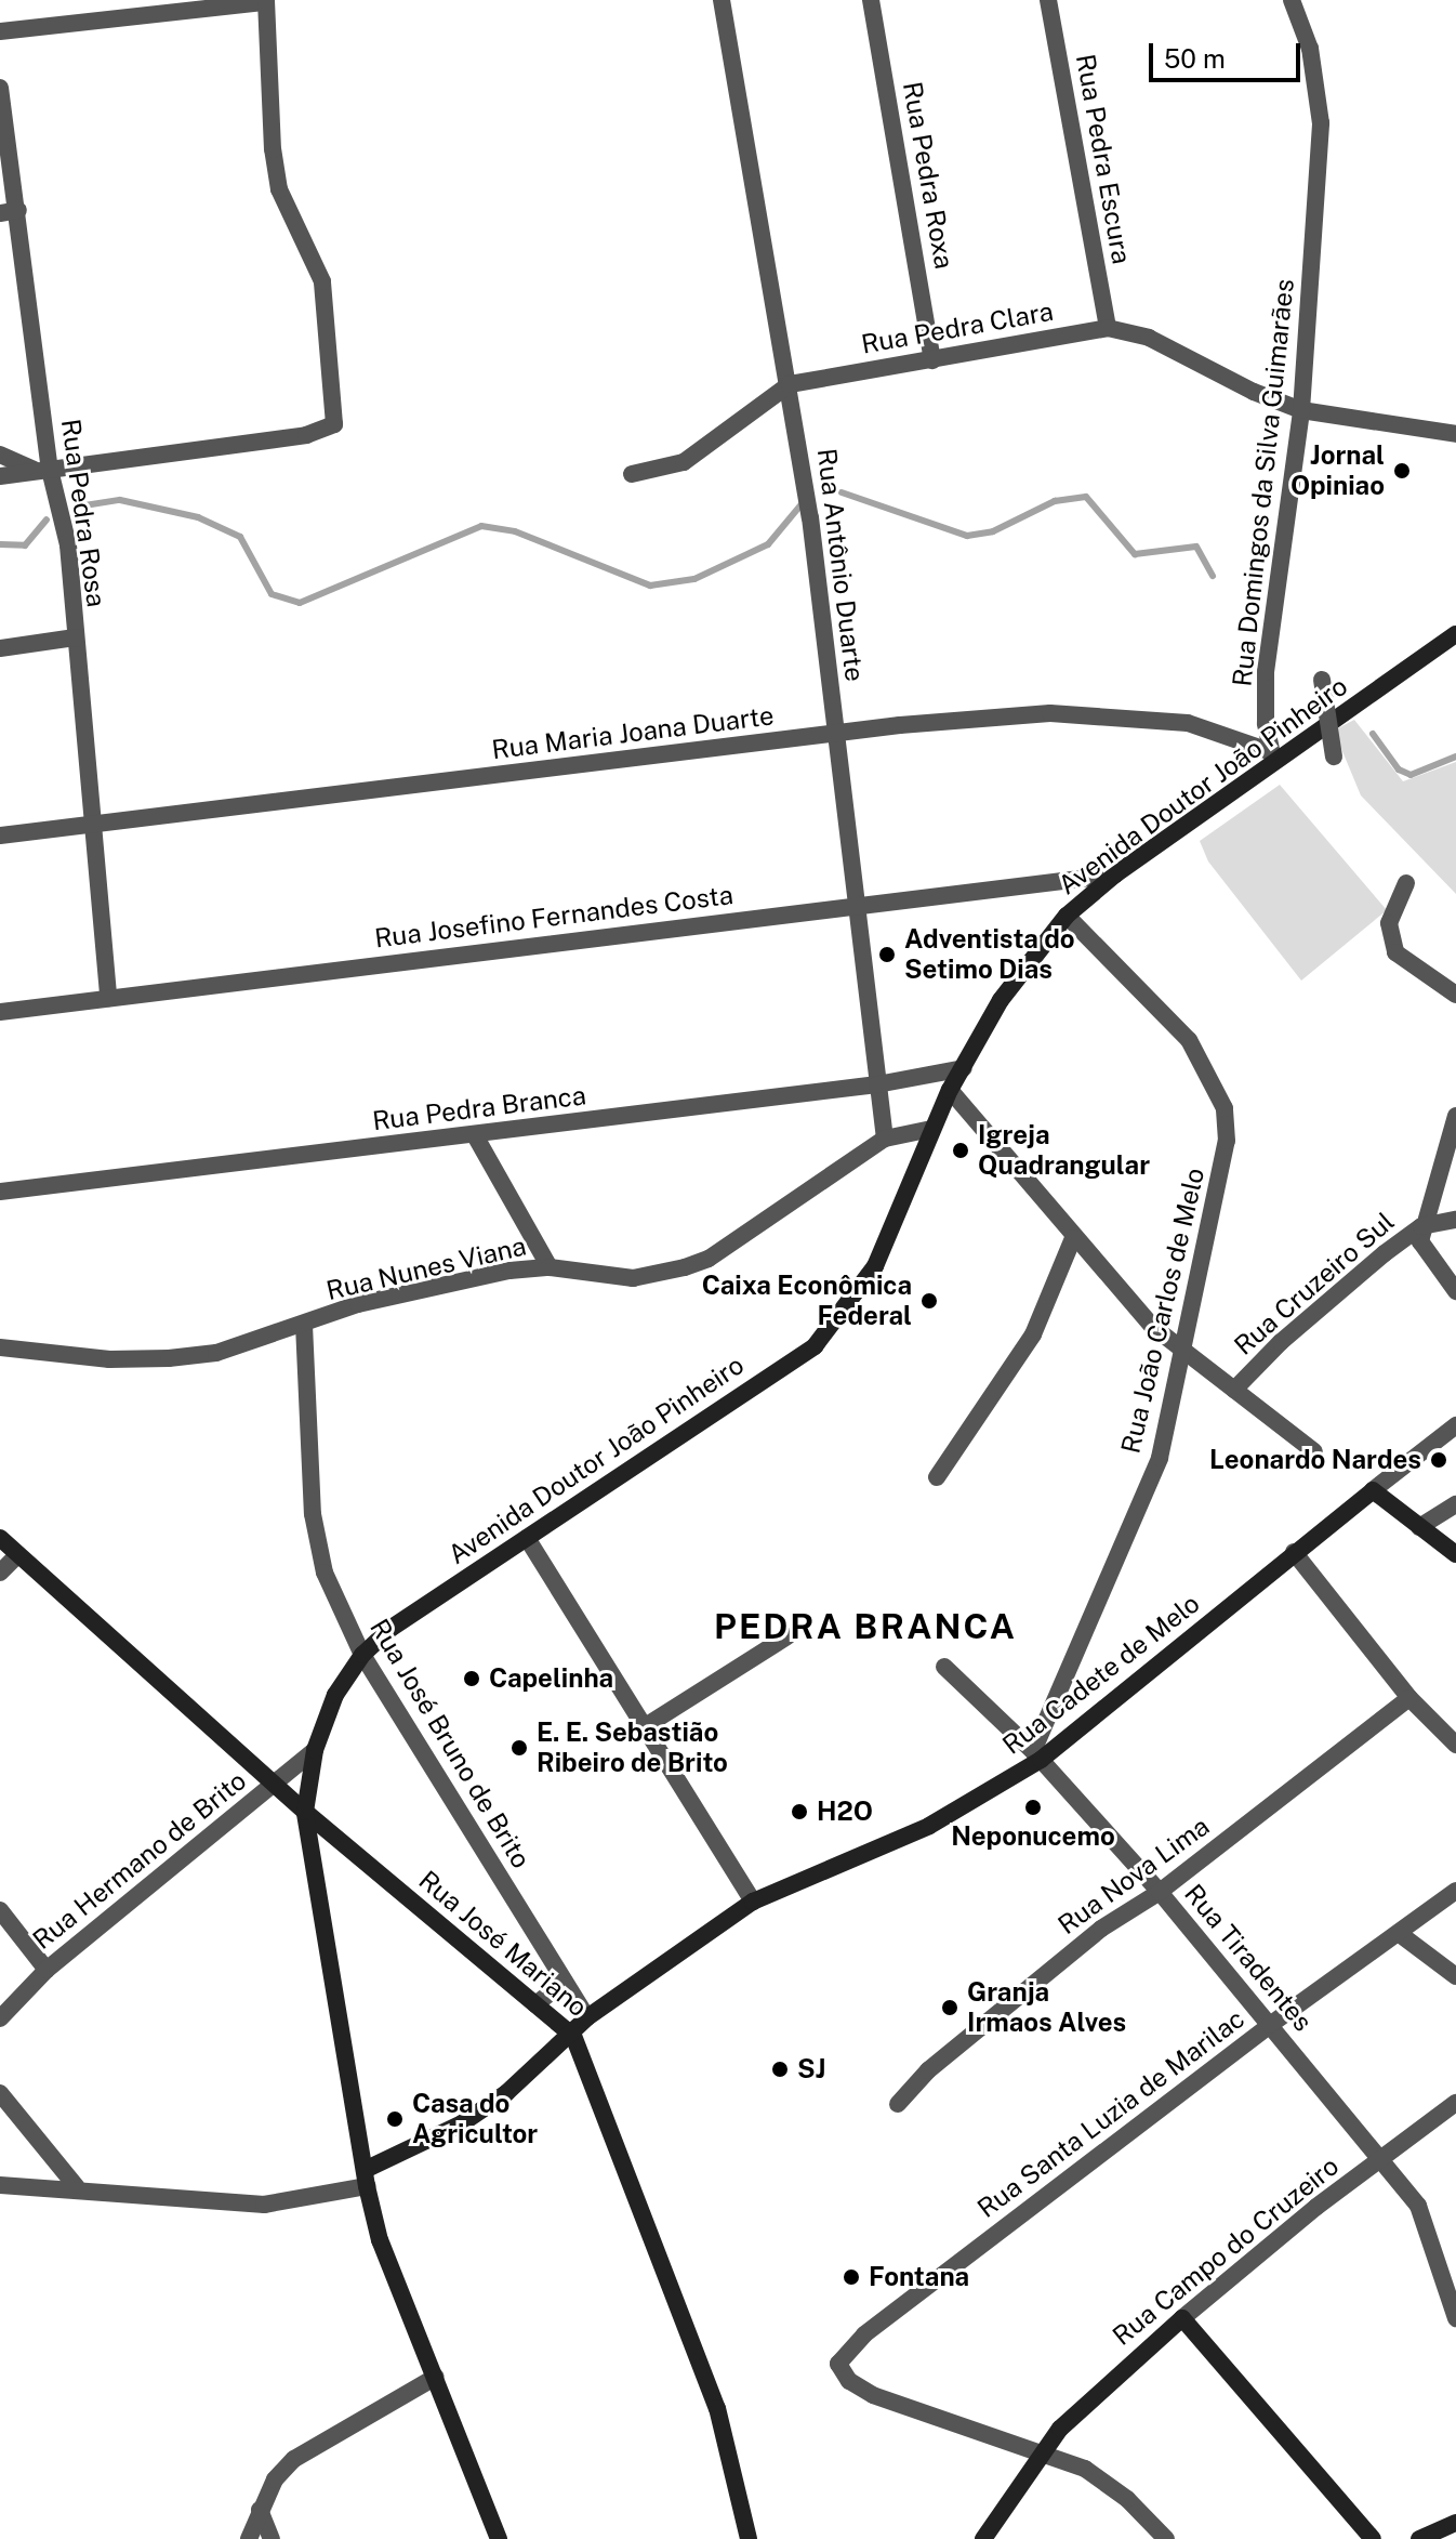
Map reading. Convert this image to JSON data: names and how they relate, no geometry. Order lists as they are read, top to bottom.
{
  "streets": {
    "street": [
      "Rua Pedra Escura",
      "Rua Pedra Roxa",
      "Rua Pedra Clara",
      "Rua Domingos da Silva Guimarães",
      "Rua Pedra Rosa",
      "Rua Antônio Duarte",
      "Rua Maria Joana Duarte",
      "Avenida Doutor João Pinheiro",
      "Rua Josefino Fernandes Costa",
      "Rua Pedra Branca",
      "Rua Nunes Viana",
      "Rua Cruzeiro Sul",
      "Rua João Carlos de Melo",
      "Rua Cadete de Melo",
      "Rua José Bruno de Brito",
      "Rua Hermano de Brito",
      "Rua Nova Lima",
      "Rua José Mariano",
      "Rua Tiradentes",
      "Rua Santa Luzia de Marilac",
      "Rua Campo do Cruzeiro"
    ]
  },
  "crossings": [
    ["Rua Pedra Escura", "Rua Pedra Clara"],
    ["Rua Pedra Roxa", "Rua Pedra Clara"],
    ["Rua Pedra Clara", "Rua Domingos da Silva Guimarães"],
    ["Rua Pedra Clara", "Rua Antônio Duarte"],
    ["Rua Domingos da Silva Guimarães", "Rua Maria Joana Duarte"],
    ["Rua Domingos da Silva Guimarães", "Avenida Doutor João Pinheiro"],
    ["Rua Pedra Rosa", "Rua Maria Joana Duarte"],
    ["Rua Pedra Rosa", "Rua Josefino Fernandes Costa"],
    ["Rua Antônio Duarte", "Rua Maria Joana Duarte"],
    ["Rua Antônio Duarte", "Rua Josefino Fernandes Costa"],
    ["Rua Antônio Duarte", "Rua Pedra Branca"],
    ["Rua Antônio Duarte", "Rua Nunes Viana"],
    ["Rua Maria Joana Duarte", "Avenida Doutor João Pinheiro"],
    ["Avenida Doutor João Pinheiro", "Rua Josefino Fernandes Costa"],
    ["Avenida Doutor João Pinheiro", "Rua Pedra Branca"],
    ["Avenida Doutor João Pinheiro", "Rua Nunes Viana"],
    ["Avenida Doutor João Pinheiro", "Rua João Carlos de Melo"],
    ["Avenida Doutor João Pinheiro", "Rua Cadete de Melo"],
    ["Avenida Doutor João Pinheiro", "Rua José Bruno de Brito"],
    ["Avenida Doutor João Pinheiro", "Rua Hermano de Brito"],
    ["Avenida Doutor João Pinheiro", "Rua José Mariano"],
    ["Rua Nunes Viana", "Rua José Bruno de Brito"],
    ["Rua João Carlos de Melo", "Rua Cadete de Melo"],
    ["Rua João Carlos de Melo", "Rua Tiradentes"],
    ["Rua Cadete de Melo", "Rua José Bruno de Brito"],
    ["Rua Cadete de Melo", "Rua José Mariano"],
    ["Rua Cadete de Melo", "Rua Tiradentes"],
    ["Rua Hermano de Brito", "Rua José Mariano"],
    ["Rua Nova Lima", "Rua Tiradentes"],
    ["Rua Tiradentes", "Rua Santa Luzia de Marilac"],
    ["Rua Tiradentes", "Rua Campo do Cruzeiro"],
    ["Rua Santa Luzia de Marilac", "Rua Campo do Cruzeiro"]
  ],
  "districts": ["PEDRA BRANCA"],
  "places": [
    "Jornal Opiniao",
    "Adventista do Setimo Dias",
    "Igreja Quadrangular",
    "Caixa Econômica Federal",
    "Leonardo Nardes",
    "Capelinha",
    "E. E. Sebastião Ribeiro de Brito",
    "Neponucemo",
    "H2O",
    "Granja Irmaos Alves",
    "SJ",
    "Casa do Agricultor",
    "Fontana"
  ],
  "scale_bar": "50 m"
}
